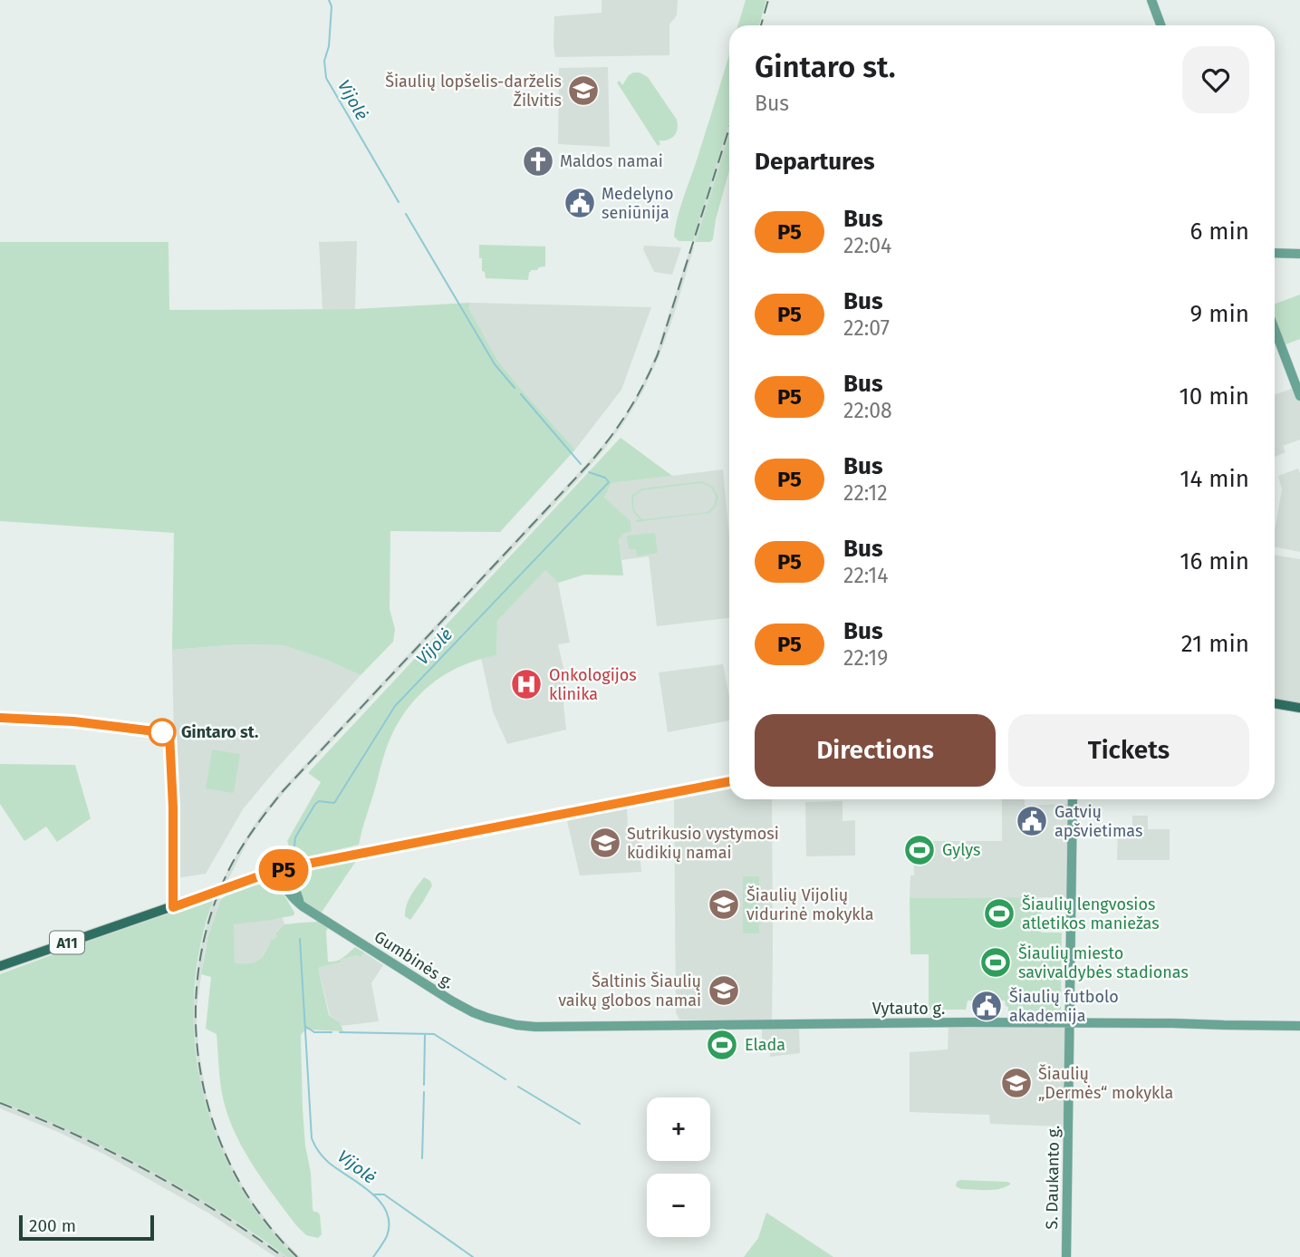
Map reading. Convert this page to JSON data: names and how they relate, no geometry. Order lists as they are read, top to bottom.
{
  "streets": {
    "highway": ["A11"],
    "main road": ["Gumbinės g.", "Vytauto g.", "S. Daukanto g."]
  },
  "crossings": [
    ["A11", "Gumbinės g."],
    ["Gumbinės g.", "Vytauto g."],
    ["Vytauto g.", "S. Daukanto g."]
  ],
  "water": ["Vijolė"],
  "places": {
    "school or university": [
      "Šiaulių lopšelis-darželis Žilvitis",
      "Sutrikusio vystymosi kūdikių namai",
      "Šiaulių Vijolių vidurinė mokykla",
      "Šaltinis Šiaulių vaikų globos namai",
      "Šiaulių „Dermės“ mokykla"
    ],
    "church": ["Maldos namai"],
    "public building": ["Medelyno seniūnija", "Gatvių apšvietimas", "Šiaulių futbolo akademija"],
    "hospital": ["Onkologijos klinika"],
    "other": ["Gintaro st."],
    "sports": [
      "Gylys",
      "Šiaulių lengvosios atletikos maniežas",
      "Šiaulių miesto savivaldybės stadionas",
      "Elada"
    ]
  },
  "lines": ["bus line P5"],
  "scale_bar": "200 m",
  "page": {
    "on_map": "P5",
    "heading": [
      ["Gintaro st.", "Bus"],
      "Departures"
    ],
    "list": [
      {
        "mark": "P5",
        "name": "Bus",
        "note": "22:04",
        "value": "6 min"
      },
      {
        "mark": "P5",
        "name": "Bus",
        "note": "22:07",
        "value": "9 min"
      },
      {
        "mark": "P5",
        "name": "Bus",
        "note": "22:08",
        "value": "10 min"
      },
      {
        "mark": "P5",
        "name": "Bus",
        "note": "22:12",
        "value": "14 min"
      },
      {
        "mark": "P5",
        "name": "Bus",
        "note": "22:14",
        "value": "16 min"
      },
      {
        "mark": "P5",
        "name": "Bus",
        "note": "22:19",
        "value": "21 min"
      }
    ],
    "buttons": ["Directions", "Tickets"],
    "map_buttons": ["+", "−"],
    "scale": "200 m"
  }
}
